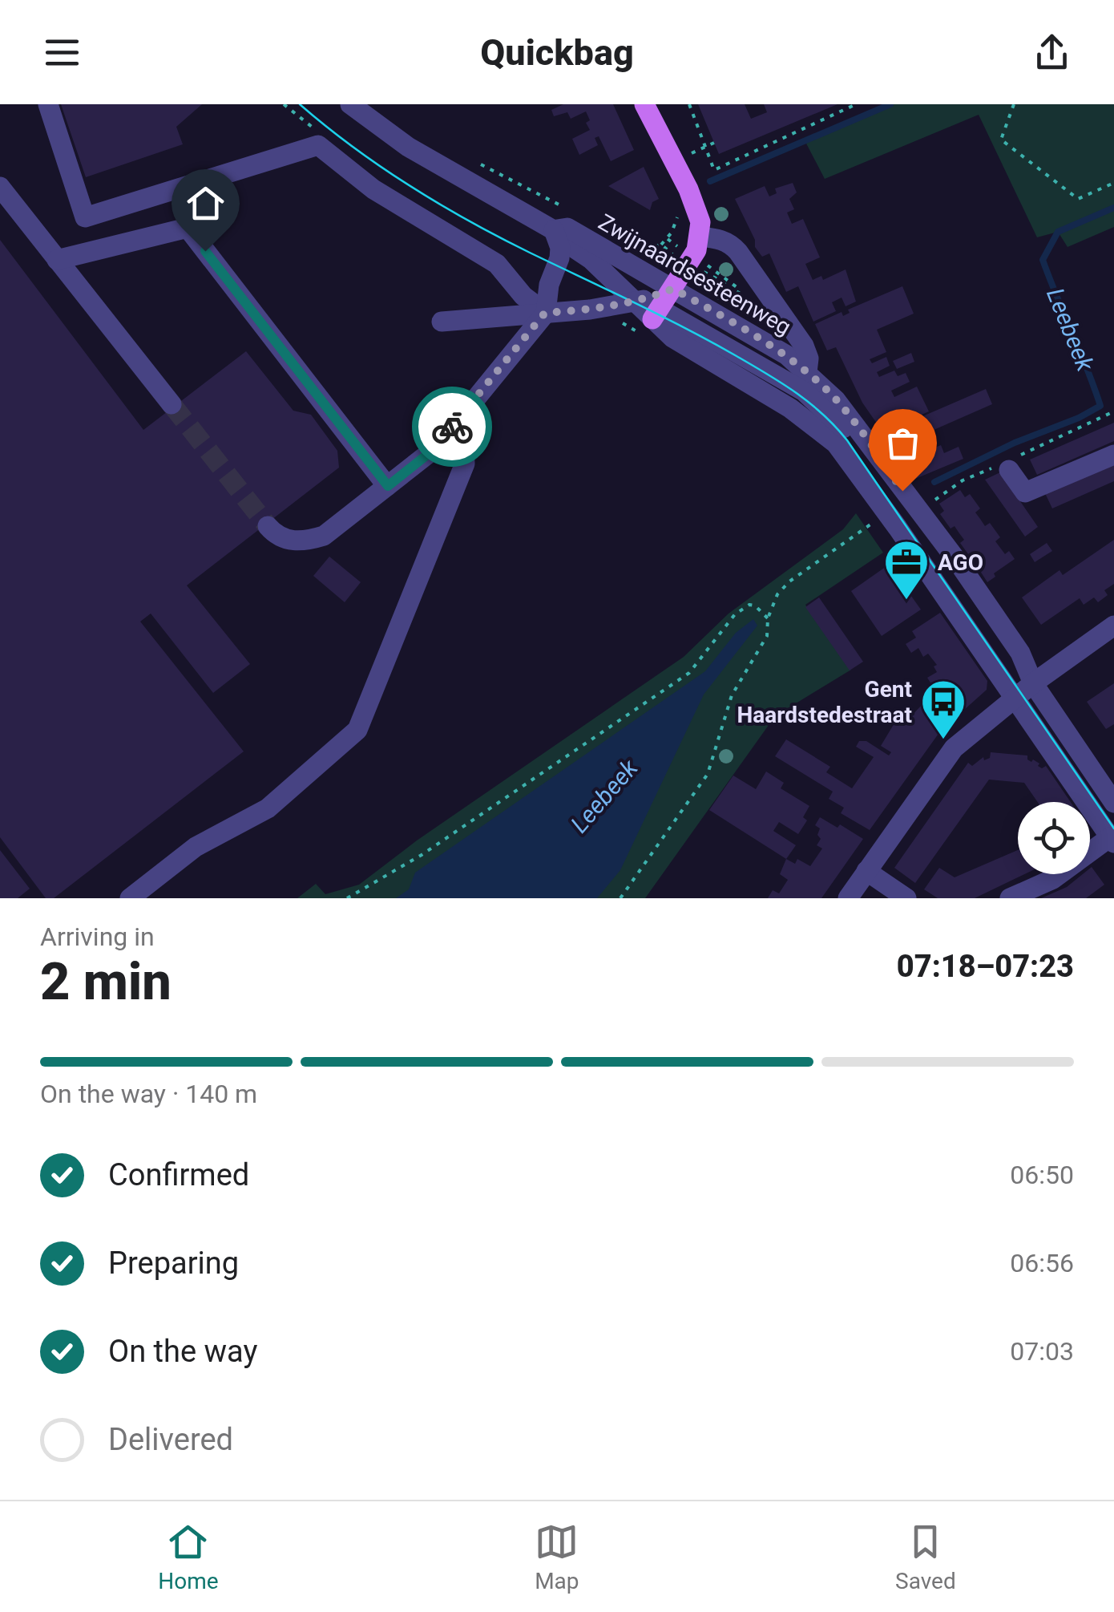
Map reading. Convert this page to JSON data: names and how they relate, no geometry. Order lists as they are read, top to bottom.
{
  "streets": {
    "street": ["Zwijnaardsesteenweg"]
  },
  "water": ["Leebeek"],
  "places": {
    "office": ["AGO"],
    "bus stop": ["Gent Haardstedestraat"]
  },
  "page": {
    "header": "Quickbag",
    "heading": ["2 min", "Arriving in", "07:18–07:23"],
    "bar": "On the way · 140 m",
    "list": [
      ["Confirmed", "06:50"],
      ["Preparing", "06:56"],
      ["On the way", "07:03"],
      "Delivered"
    ],
    "tabs": ["Home", "Map", "Saved"]
  }
}
